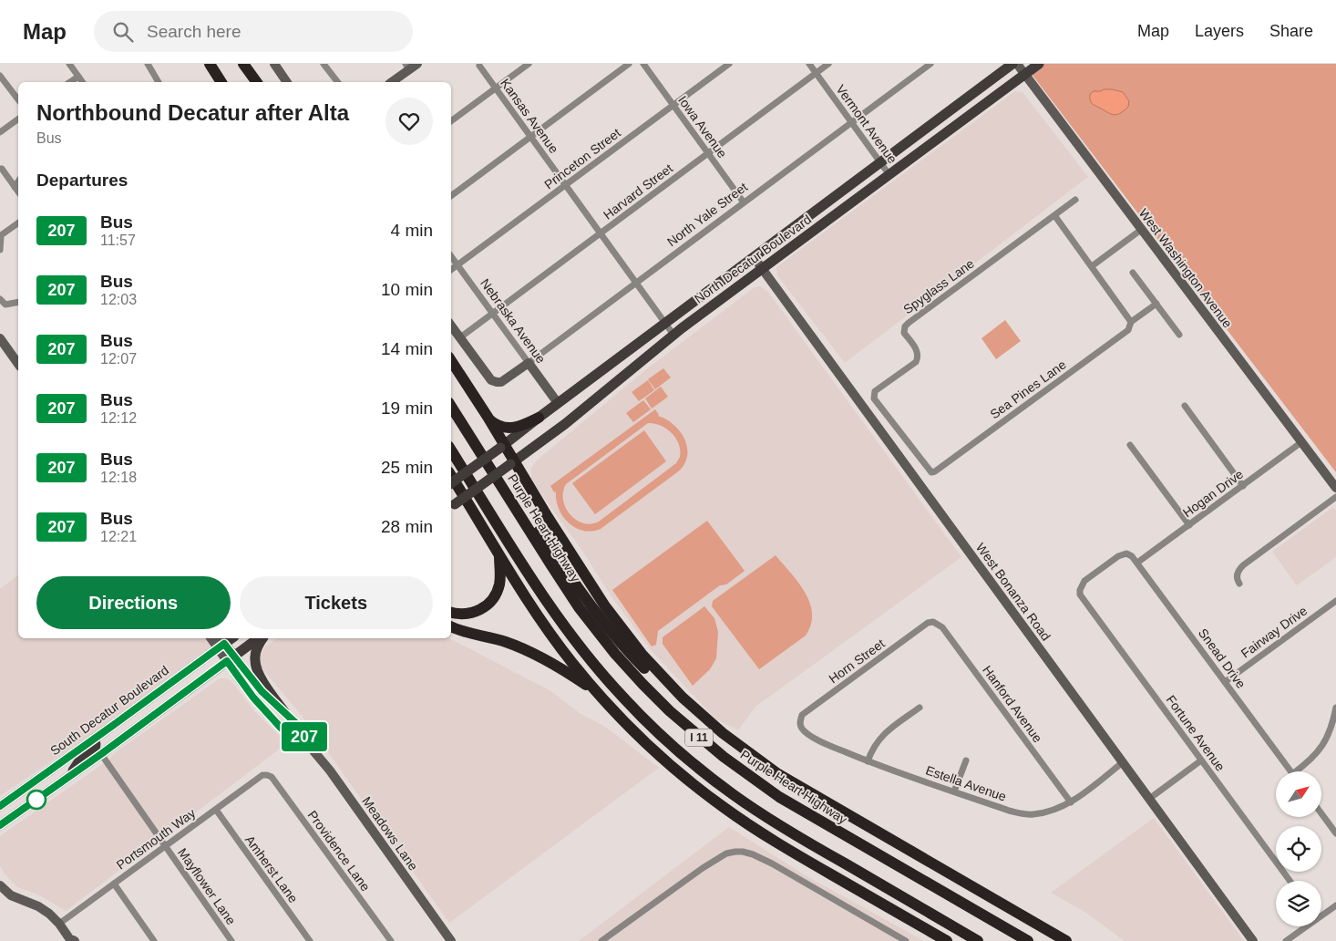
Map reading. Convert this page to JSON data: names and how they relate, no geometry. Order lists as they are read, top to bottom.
{
  "streets": {
    "highway": ["Purple Heart Highway", "I 11"],
    "main road": ["North Decatur Boulevard", "South Decatur Boulevard"],
    "street": [
      "Kansas Avenue",
      "Vermont Avenue",
      "Iowa Avenue",
      "Princeton Street",
      "Harvard Street",
      "North Yale Street",
      "West Washington Avenue",
      "Spyglass Lane",
      "Nebraska Avenue",
      "Sea Pines Lane",
      "Hogan Drive",
      "West Bonanza Road",
      "Fairway Drive",
      "Snead Drive",
      "Horn Street",
      "Hanford Avenue",
      "Fortune Avenue",
      "Estella Avenue",
      "Meadows Lane",
      "Portsmouth Way",
      "Providence Lane",
      "Amherst Lane",
      "Mayflower Lane"
    ]
  },
  "crossings": [
    ["Kansas Avenue", "Princeton Street"],
    ["Kansas Avenue", "Harvard Street"],
    ["Kansas Avenue", "North Yale Street"],
    ["Kansas Avenue", "North Decatur Boulevard"],
    ["Vermont Avenue", "Harvard Street"],
    ["Vermont Avenue", "North Yale Street"],
    ["Vermont Avenue", "North Decatur Boulevard"],
    ["Iowa Avenue", "Princeton Street"],
    ["Iowa Avenue", "Harvard Street"],
    ["Iowa Avenue", "North Yale Street"],
    ["Princeton Street", "Nebraska Avenue"],
    ["Harvard Street", "North Yale Street"],
    ["Harvard Street", "Nebraska Avenue"],
    ["North Yale Street", "Nebraska Avenue"],
    ["North Decatur Boulevard", "West Washington Avenue"],
    ["North Decatur Boulevard", "Nebraska Avenue"],
    ["North Decatur Boulevard", "West Bonanza Road"],
    ["West Washington Avenue", "Hogan Drive"],
    ["Spyglass Lane", "Sea Pines Lane"],
    ["Hogan Drive", "Snead Drive"],
    ["West Bonanza Road", "Estella Avenue"],
    ["Fairway Drive", "Snead Drive"],
    ["Snead Drive", "Fortune Avenue"],
    ["Horn Street", "Hanford Avenue"],
    ["Horn Street", "Estella Avenue"],
    ["Hanford Avenue", "Estella Avenue"],
    ["South Decatur Boulevard", "Meadows Lane"],
    ["Portsmouth Way", "Providence Lane"],
    ["Portsmouth Way", "Amherst Lane"],
    ["Portsmouth Way", "Mayflower Lane"]
  ],
  "lines": ["bus line 207"],
  "north": "top right",
  "page": {
    "header": "Map",
    "search": "Search here",
    "nav": ["Map", "Layers", "Share"],
    "on_map": "207",
    "heading": [
      ["Northbound Decatur after Alta", "Bus"],
      "Departures"
    ],
    "list": [
      {
        "mark": "207",
        "name": "Bus",
        "note": "11:57",
        "value": "4 min"
      },
      {
        "mark": "207",
        "name": "Bus",
        "note": "12:03",
        "value": "10 min"
      },
      {
        "mark": "207",
        "name": "Bus",
        "note": "12:07",
        "value": "14 min"
      },
      {
        "mark": "207",
        "name": "Bus",
        "note": "12:12",
        "value": "19 min"
      },
      {
        "mark": "207",
        "name": "Bus",
        "note": "12:18",
        "value": "25 min"
      },
      {
        "mark": "207",
        "name": "Bus",
        "note": "12:21",
        "value": "28 min"
      }
    ],
    "buttons": ["Directions", "Tickets"]
  }
}
